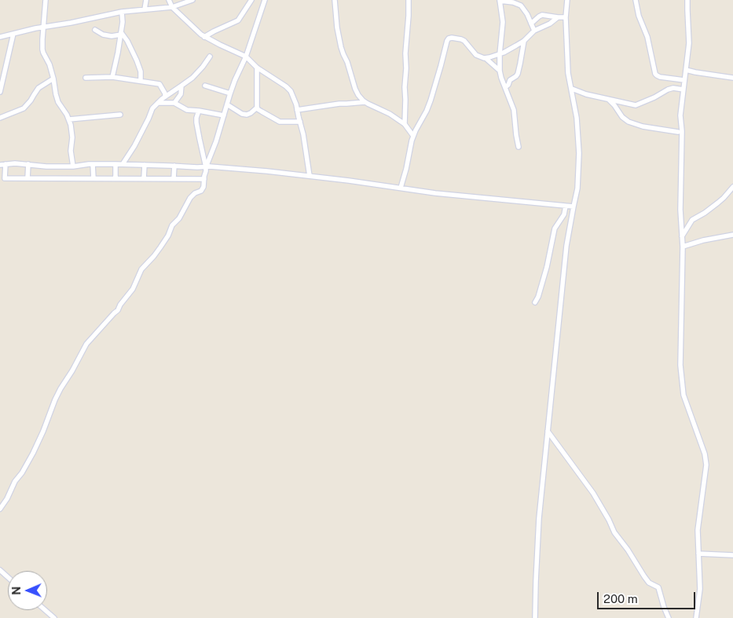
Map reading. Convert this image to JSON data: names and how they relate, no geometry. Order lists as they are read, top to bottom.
{
  "scale_bar": "200 m",
  "north": "left"
}
